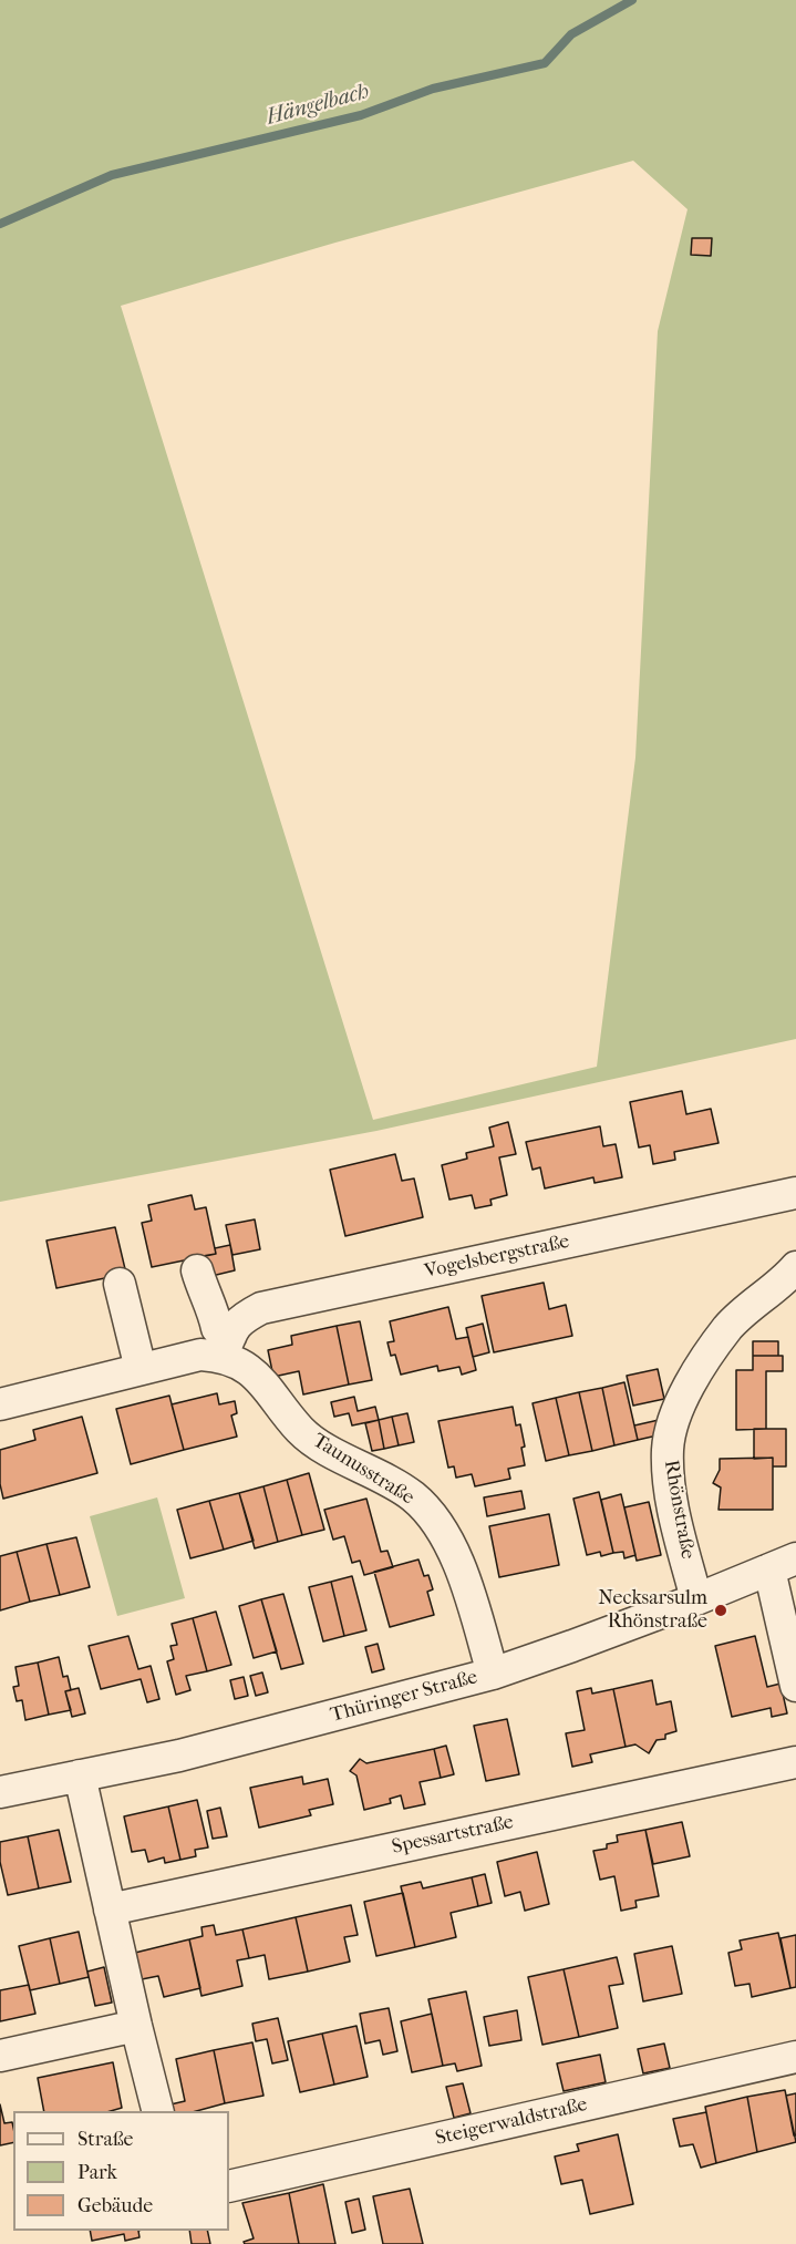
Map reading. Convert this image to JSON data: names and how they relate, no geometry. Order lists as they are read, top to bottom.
{
  "streets": {
    "street": [
      "Vogelsbergstraße",
      "Taunusstraße",
      "Rhönstraße",
      "Thüringer Straße",
      "Spessartstraße",
      "Steigerwaldstraße"
    ]
  },
  "crossings": [
    ["Vogelsbergstraße", "Taunusstraße"],
    ["Taunusstraße", "Thüringer Straße"],
    ["Rhönstraße", "Thüringer Straße"]
  ],
  "water": ["Hängelbach"],
  "places": ["Necksarsulm Rhönstraße"],
  "legend": ["Straße", "Park", "Gebäude"]
}
